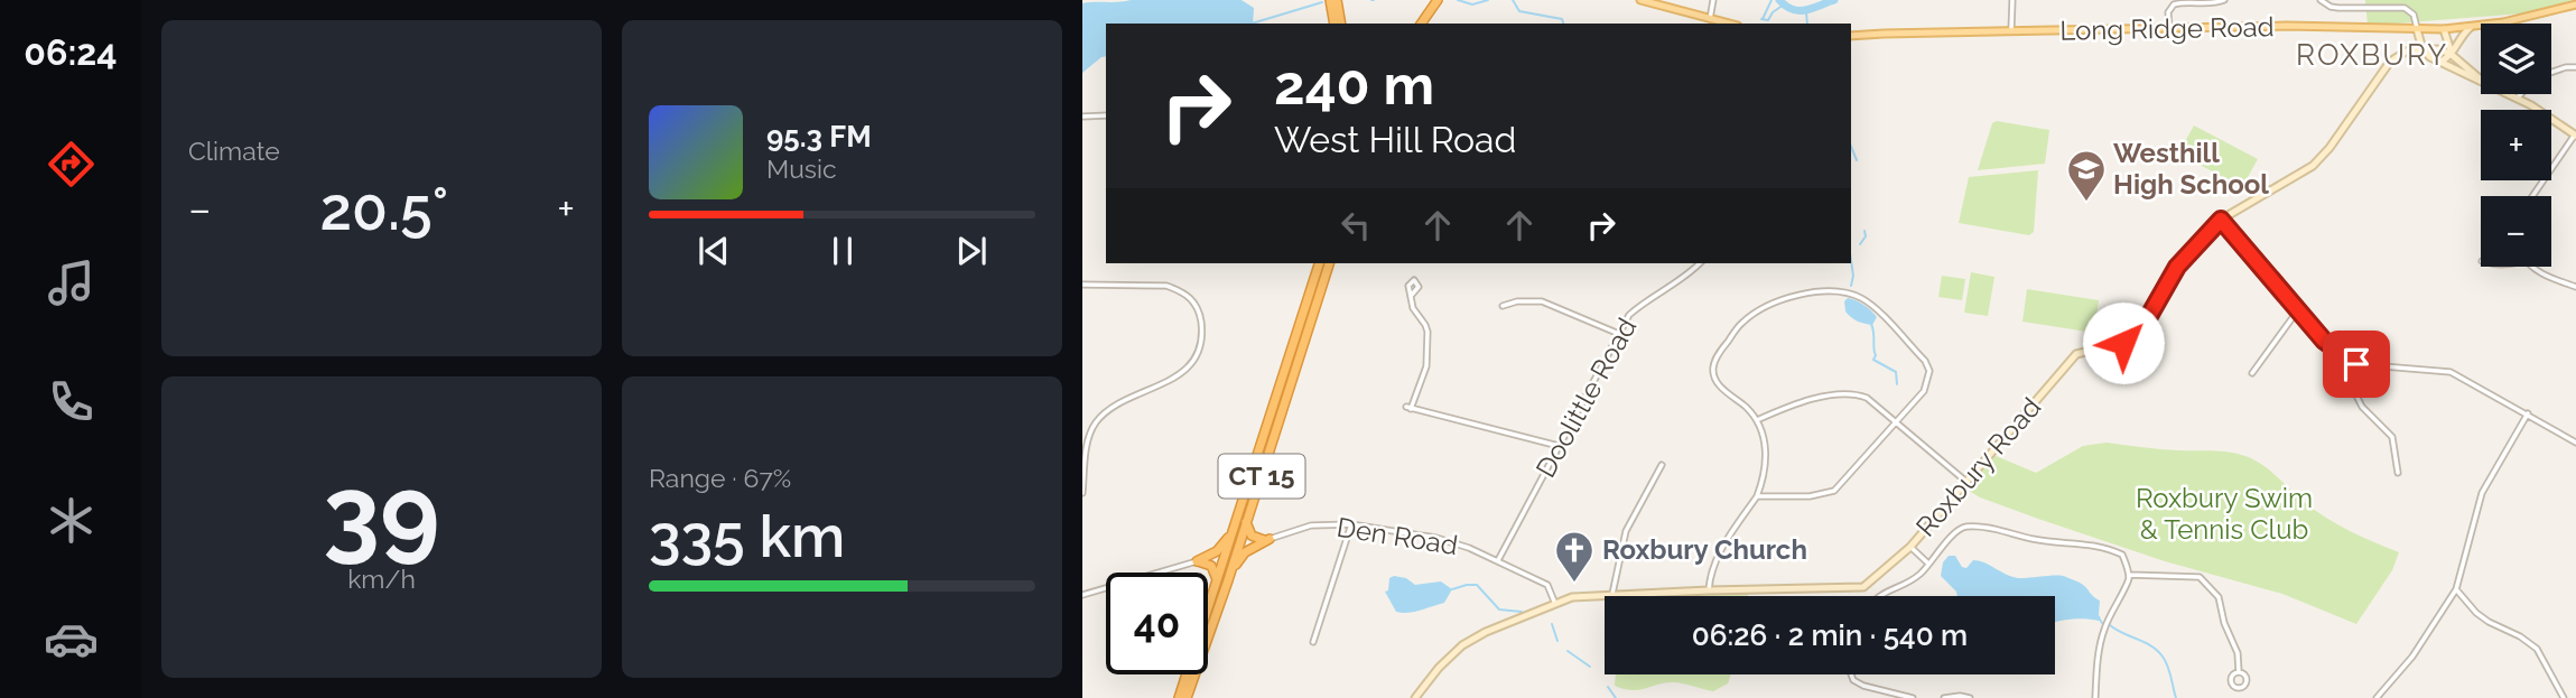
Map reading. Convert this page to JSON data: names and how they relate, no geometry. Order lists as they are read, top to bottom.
{
  "streets": {
    "highway": ["CT 15"],
    "main road": ["Long Ridge Road"],
    "street": ["Doolittle Road", "Roxbury Road", "Den Road"]
  },
  "crossings": [
    ["Doolittle Road", "Den Road"],
    ["Roxbury Road", "Den Road"]
  ],
  "districts": ["ROXBURY"],
  "parks": ["Roxbury Swim & Tennis Club"],
  "places": {
    "school or university": ["Westhill High School"],
    "church": ["Roxbury Church"]
  },
  "page": {
    "tabs": "06:24",
    "tile": [
      "Climate",
      ["39", "km/h"],
      ["Range · 67%", "335 km"]
    ],
    "map_buttons": ["+", "−"],
    "turn": ["240 m", "West Hill Road"],
    "song": ["95.3 FM", "Music"],
    "heat": ["−", "20.5°", "+"],
    "limit": "40",
    "trip": "06:26 · 2 min · 540 m"
  }
}
